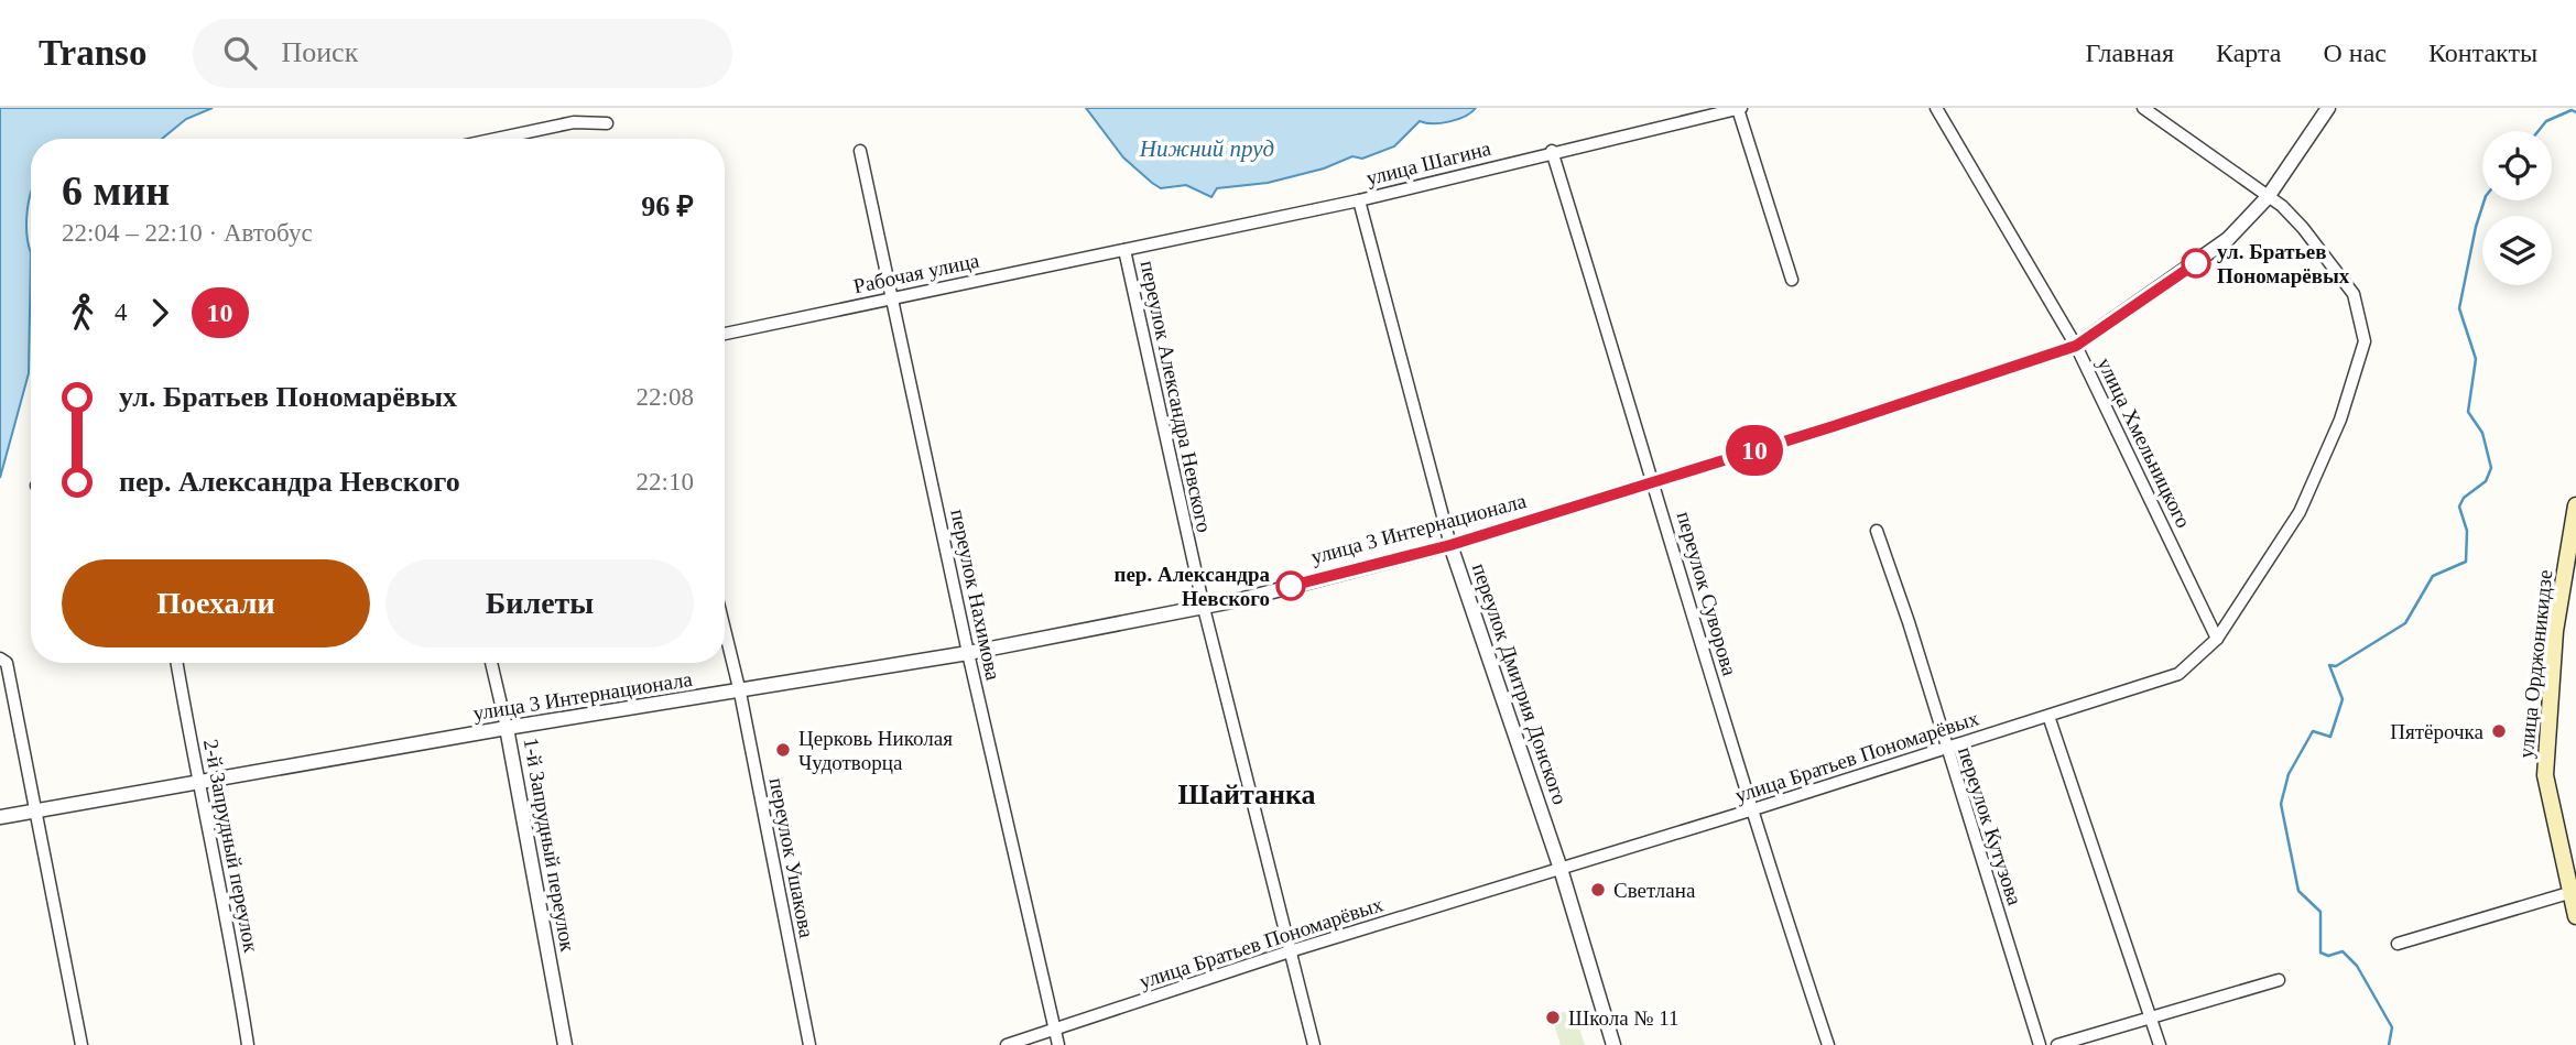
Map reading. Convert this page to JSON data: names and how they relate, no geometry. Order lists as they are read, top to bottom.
{
  "streets": {
    "main road": ["улица Орджоникидзе"],
    "street": [
      "улица Шагина",
      "Рабочая улица",
      "переулок Александра Невского",
      "улица Хмельницкого",
      "улица 3 Интернационала",
      "переулок Суворова",
      "переулок Нахимова",
      "переулок Дмитрия Донского",
      "улица Братьев Пономарёвых",
      "переулок Кутузова",
      "1-й Запрудный переулок",
      "2-й Запрудный переулок",
      "переулок Ушакова"
    ]
  },
  "crossings": [
    ["улица Шагина", "Рабочая улица"],
    ["улица Шагина", "переулок Александра Невского"],
    ["улица Шагина", "переулок Суворова"],
    ["улица Шагина", "переулок Дмитрия Донского"],
    ["Рабочая улица", "переулок Александра Невского"],
    ["Рабочая улица", "переулок Нахимова"],
    ["переулок Александра Невского", "улица 3 Интернационала"],
    ["переулок Александра Невского", "улица Братьев Пономарёвых"],
    ["улица Хмельницкого", "улица 3 Интернационала"],
    ["улица Хмельницкого", "улица Братьев Пономарёвых"],
    ["улица 3 Интернационала", "переулок Суворова"],
    ["улица 3 Интернационала", "переулок Нахимова"],
    ["улица 3 Интернационала", "переулок Дмитрия Донского"],
    ["улица 3 Интернационала", "улица Братьев Пономарёвых"],
    ["улица 3 Интернационала", "1-й Запрудный переулок"],
    ["улица 3 Интернационала", "2-й Запрудный переулок"],
    ["улица 3 Интернационала", "переулок Ушакова"],
    ["переулок Суворова", "улица Братьев Пономарёвых"],
    ["переулок Нахимова", "улица Братьев Пономарёвых"],
    ["переулок Дмитрия Донского", "улица Братьев Пономарёвых"],
    ["улица Братьев Пономарёвых", "переулок Кутузова"]
  ],
  "districts": ["Шайтанка"],
  "water": ["Нижний пруд"],
  "places": [
    "ул. Братьев Пономарёвых",
    "пер. Александра Невского",
    "Пятёрочка",
    "Церковь Николая Чудотворца",
    "Светлана",
    "Школа № 11"
  ],
  "lines": ["bus line 10"],
  "page": {
    "header": "Transo",
    "search": "Поиск",
    "nav": [
      "Главная",
      "Карта",
      "О нас",
      "Контакты"
    ],
    "on_map": "10",
    "heading": ["6 мин", "22:04 – 22:10 · Автобус", "96 ₽"],
    "legs": ["4", "10"],
    "list": [
      {
        "name": "ул. Братьев Пономарёвых",
        "value": "22:08"
      },
      {
        "name": "пер. Александра Невского",
        "value": "22:10"
      }
    ],
    "buttons": ["Поехали", "Билеты"]
  }
}
